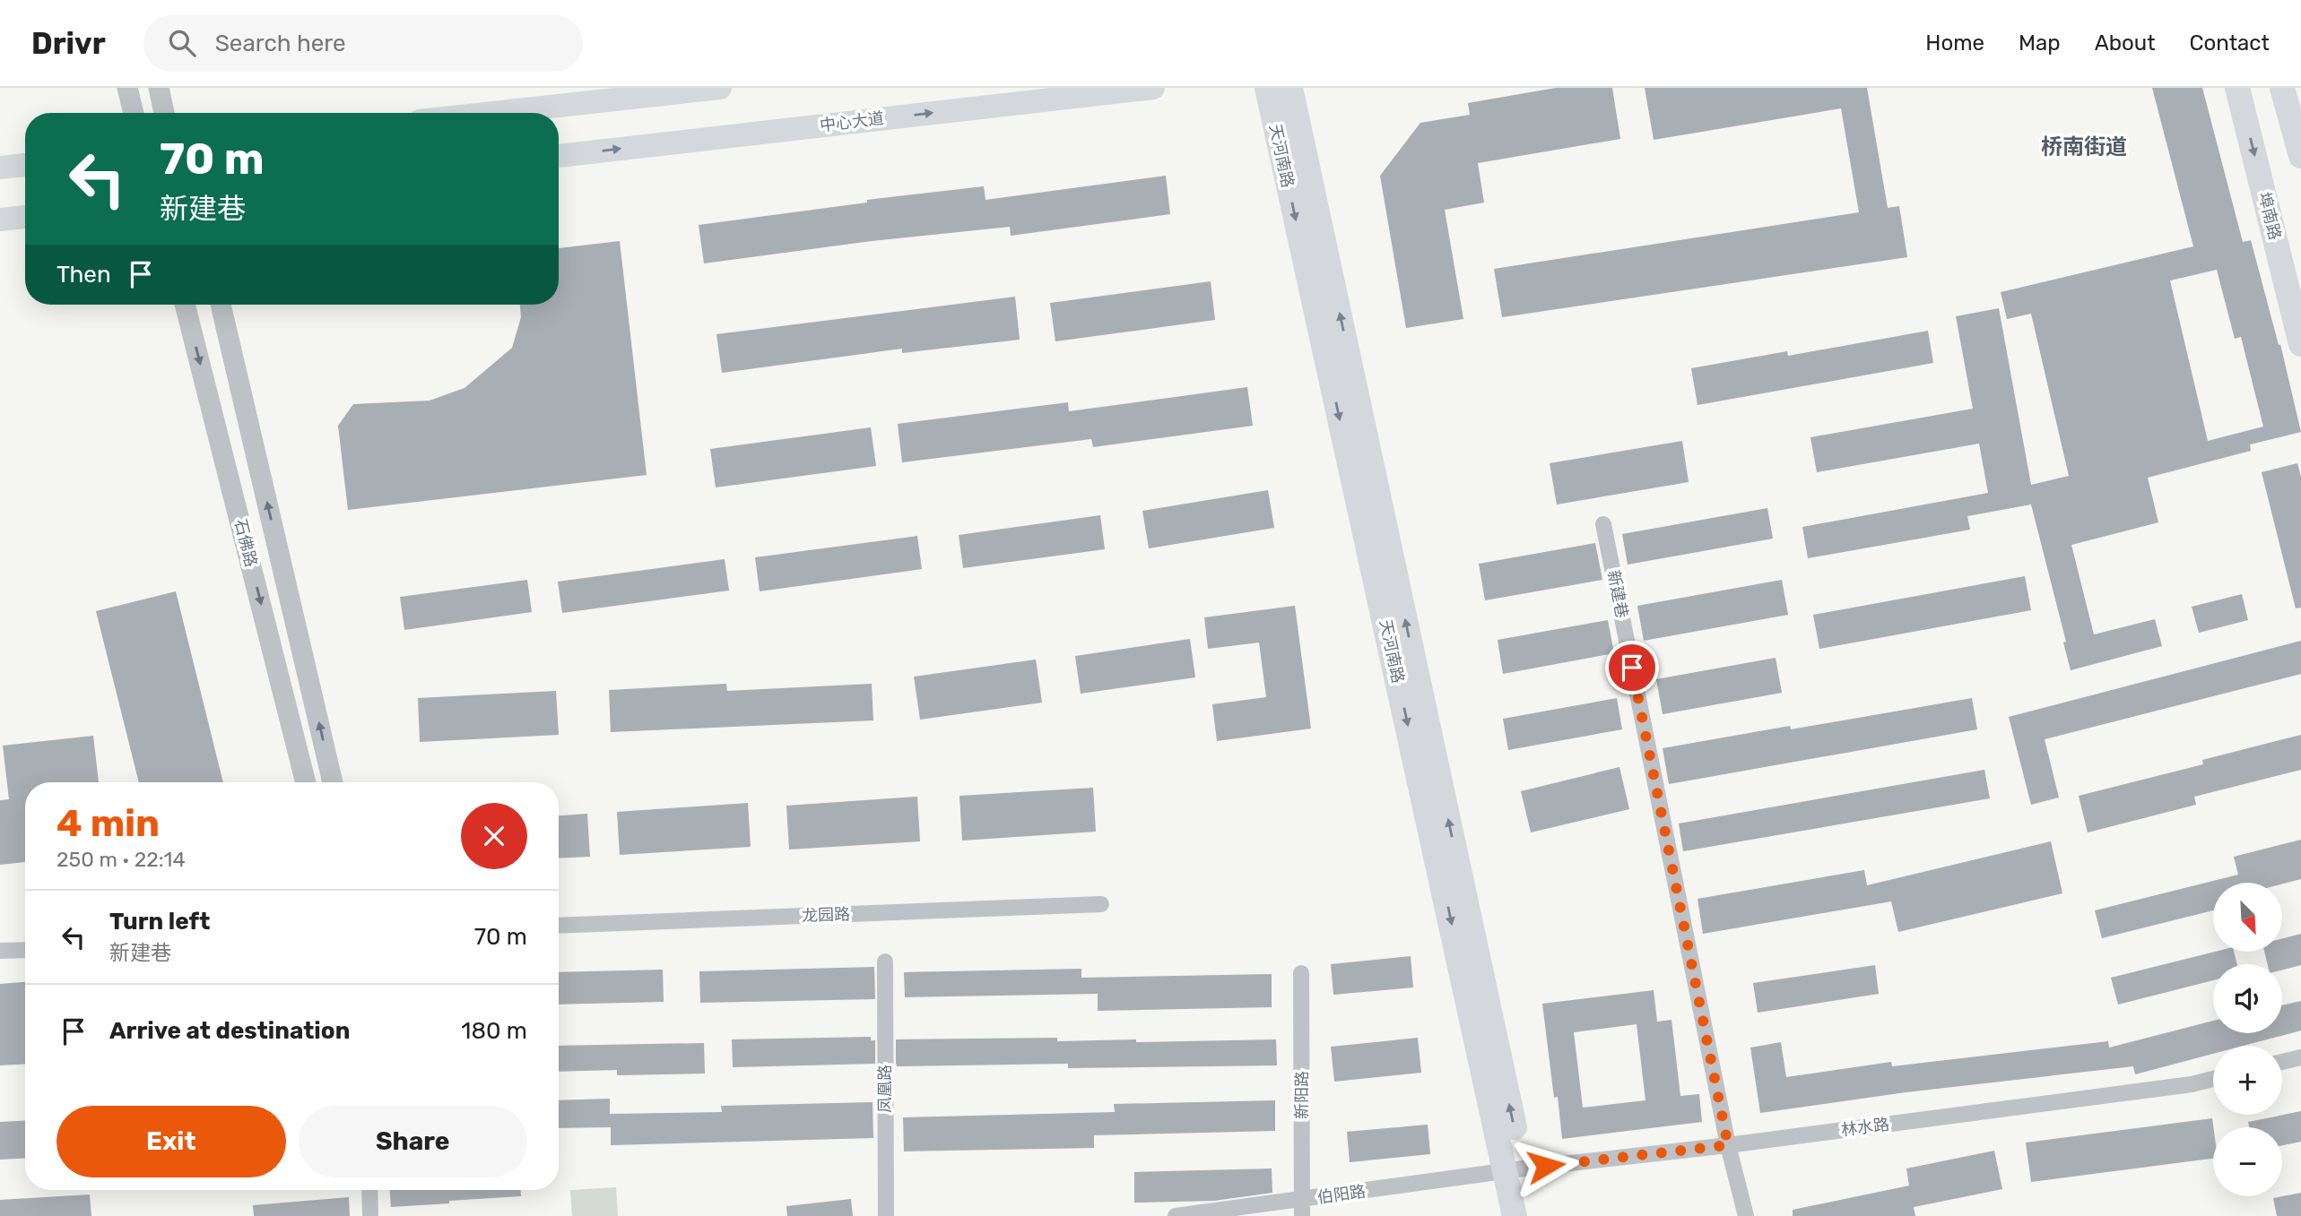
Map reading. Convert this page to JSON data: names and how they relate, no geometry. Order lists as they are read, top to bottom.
{
  "streets": {
    "main road": ["中心大道", "天河南路", "埠南路"],
    "street": [
      "石佛路",
      "新建巷",
      "龙园路",
      "凤凰路",
      "新阳路",
      "林水路",
      "伯阳路"
    ]
  },
  "crossings": [
    ["天河南路", "林水路"],
    ["天河南路", "伯阳路"],
    ["新建巷", "林水路"],
    ["新阳路", "伯阳路"],
    ["林水路", "伯阳路"]
  ],
  "one_way": ["中心大道", "埠南路"],
  "districts": ["桥南街道"],
  "north": "bottom right",
  "page": {
    "header": "Drivr",
    "search": "Search here",
    "nav": [
      "Home",
      "Map",
      "About",
      "Contact"
    ],
    "turn": ["70 m", "新建巷"],
    "then": "Then",
    "heading": ["4 min", "250 m · 22:14"],
    "map_buttons": ["+", "−"],
    "list": [
      {
        "name": "Turn left",
        "note": "新建巷",
        "value": "70 m"
      },
      {
        "name": "Arrive at destination",
        "value": "180 m"
      }
    ],
    "buttons": ["Exit", "Share"]
  }
}
